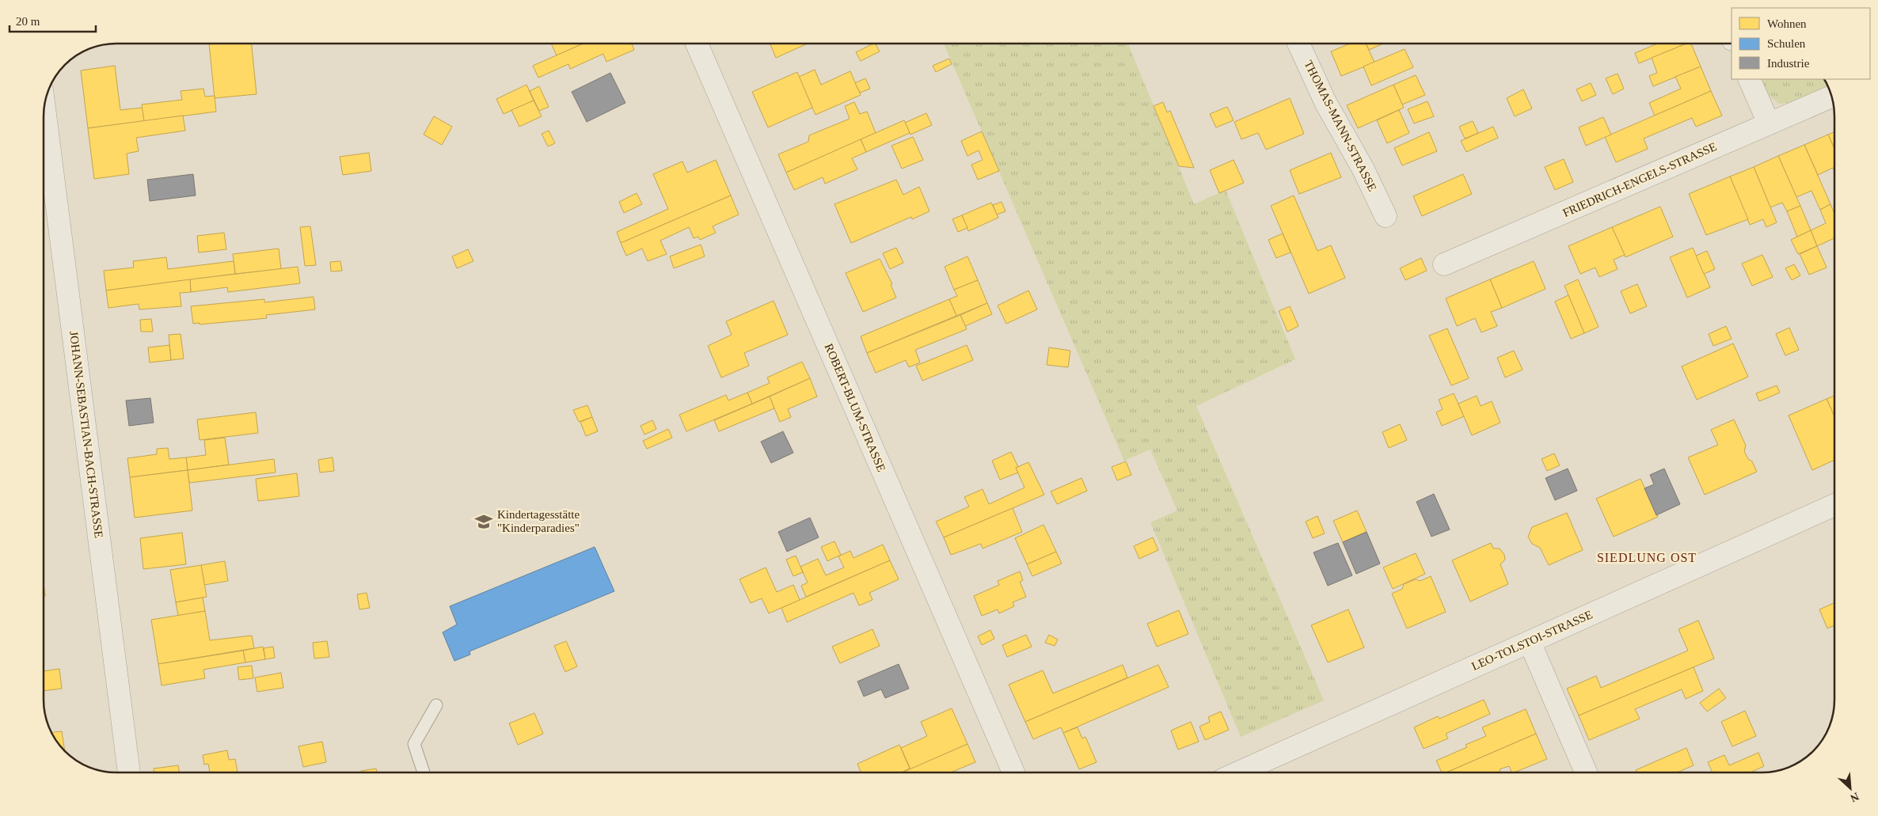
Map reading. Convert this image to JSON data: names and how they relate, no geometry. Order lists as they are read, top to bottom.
{
  "streets": {
    "street": [
      "THOMAS-MANN-STRASSE",
      "FRIEDRICH-ENGELS-STRASSE",
      "ROBERT-BLUM-STRASSE",
      "JOHANN-SEBASTIAN-BACH-STRASSE",
      "LEO-TOLSTOI-STRASSE"
    ]
  },
  "districts": ["SIEDLUNG OST"],
  "places": {
    "school or university": ["Kindertagesstätte \"Kinderparadies\""]
  },
  "legend": ["Wohnen", "Schulen", "Industrie"],
  "scale_bar": "20 m",
  "north": "bottom right"
}
